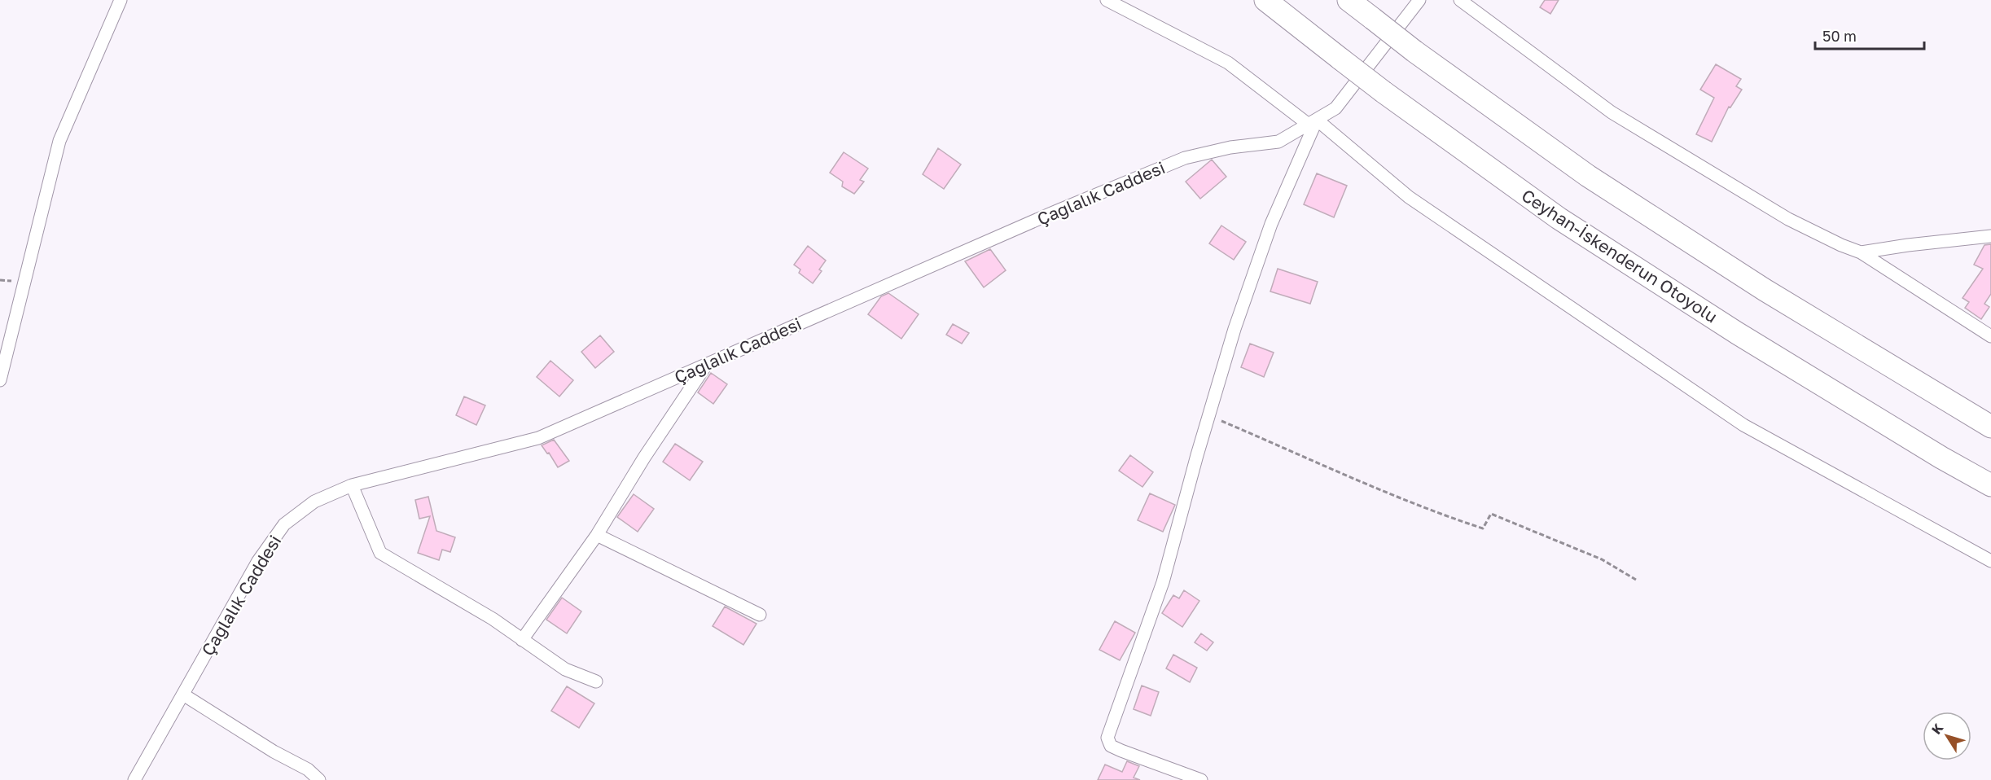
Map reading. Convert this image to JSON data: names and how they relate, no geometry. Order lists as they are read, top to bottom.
{
  "streets": {
    "highway": ["Ceyhan-İskenderun Otoyolu"],
    "street": ["Çağlalık Caddesi"]
  },
  "scale_bar": "50 m",
  "north": "top left"
}
